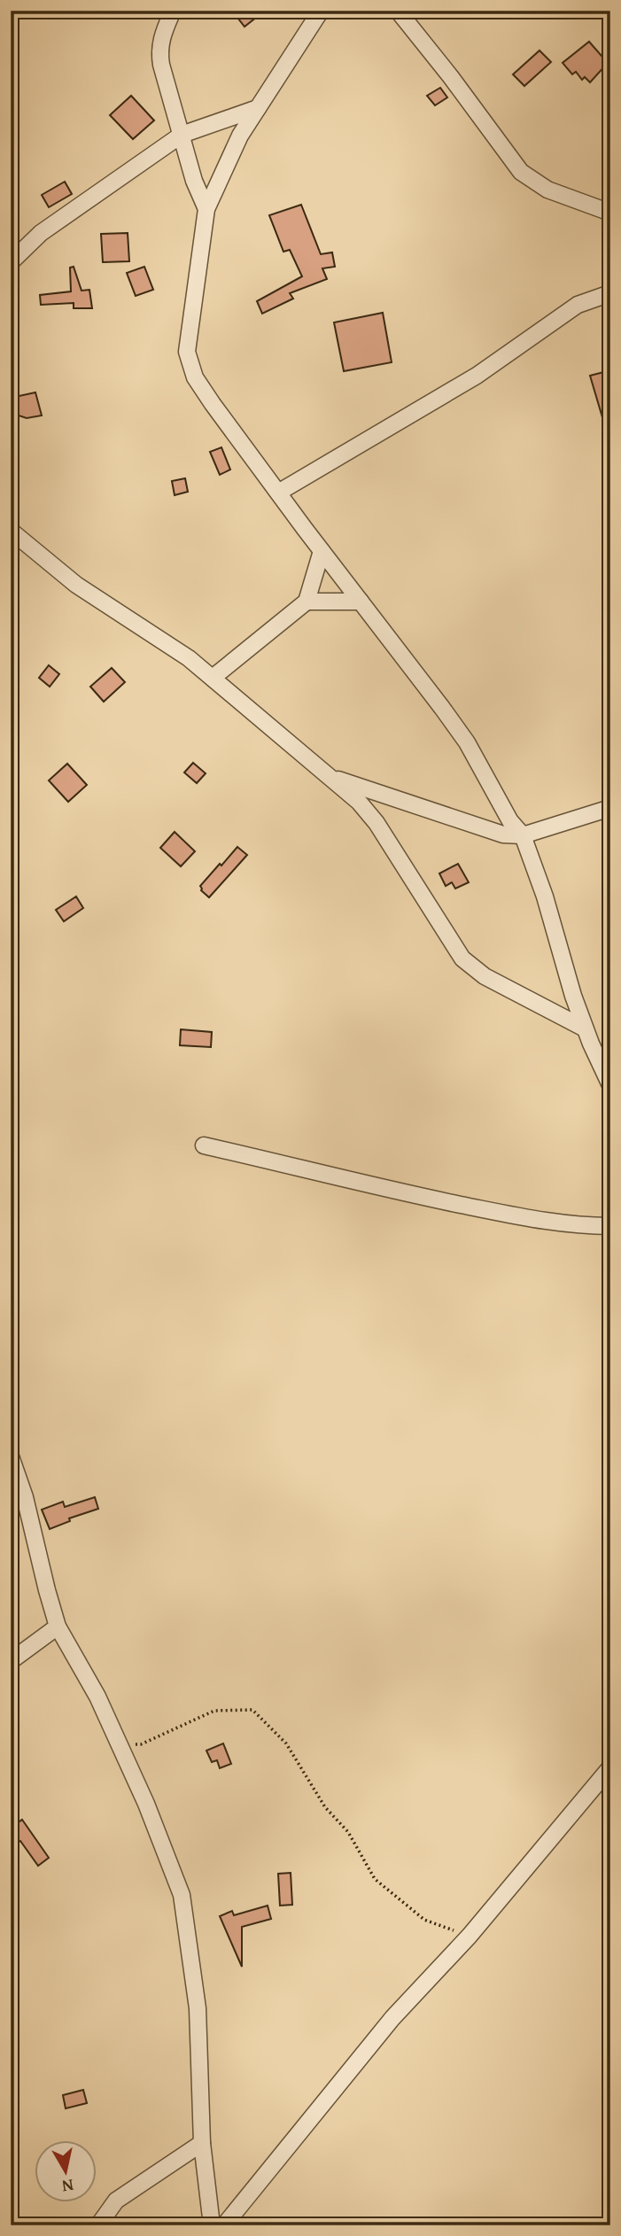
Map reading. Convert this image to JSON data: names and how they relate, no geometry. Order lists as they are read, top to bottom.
{
  "north": "bottom"
}
